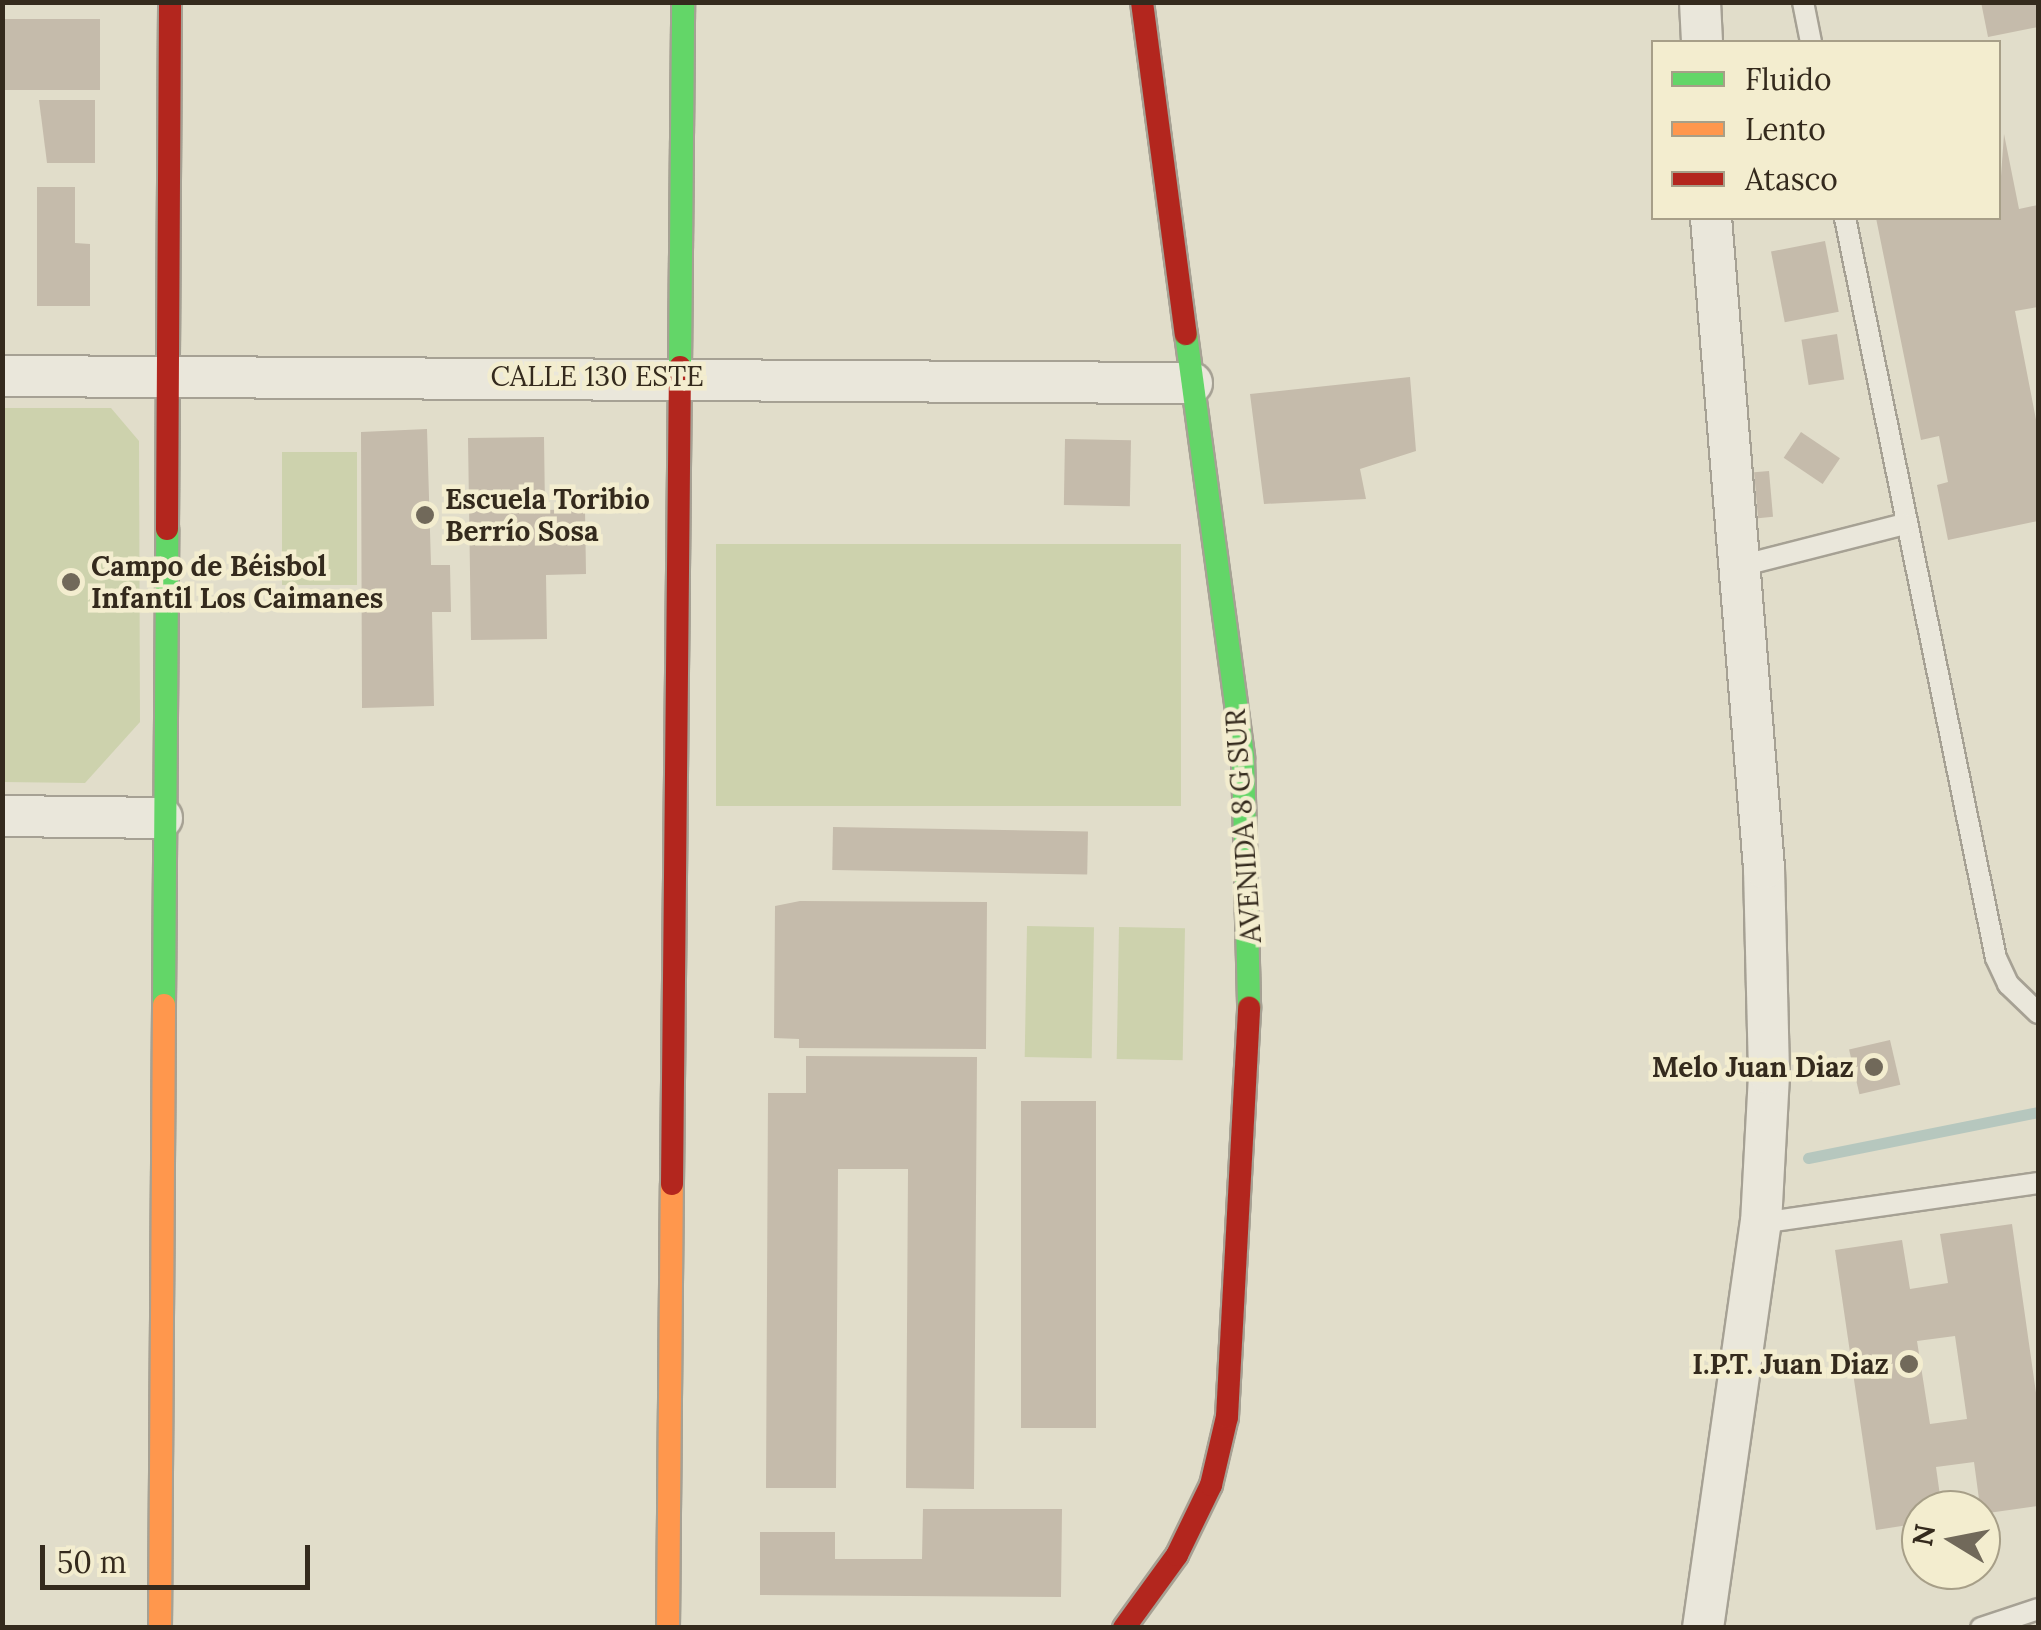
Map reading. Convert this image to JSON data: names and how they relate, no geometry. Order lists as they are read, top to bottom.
{
  "streets": {
    "street": ["CALLE 130 ESTE", "AVENIDA 8 G SUR"]
  },
  "crossings": [
    ["CALLE 130 ESTE", "AVENIDA 8 G SUR"]
  ],
  "places": [
    "Escuela Toribio Berrío Sosa",
    "Campo de Béisbol Infantil Los Caimanes",
    "Melo Juan Diaz",
    "I.P.T. Juan Diaz"
  ],
  "legend": ["Fluido", "Lento", "Atasco"],
  "scale_bar": "50 m",
  "north": "left"
}
